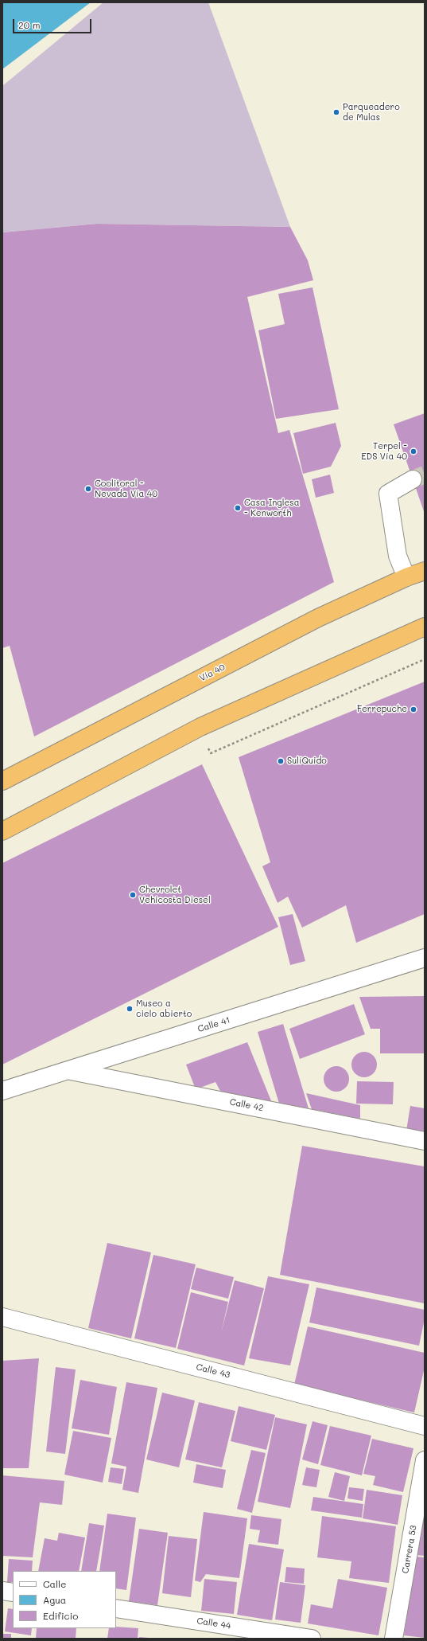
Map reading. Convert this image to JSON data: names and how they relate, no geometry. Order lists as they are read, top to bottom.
{
  "streets": {
    "highway": ["Vía 40"],
    "street": [
      "Calle 41",
      "Calle 42",
      "Calle 43",
      "Carrera 53",
      "Calle 44"
    ]
  },
  "crossings": [
    ["Calle 41", "Calle 42"]
  ],
  "places": [
    "Parqueadero de Mulas",
    "Terpel - EDS Vía 40",
    "Coolitoral - Nevada Vía 40",
    "Casa Inglesa - Kenworth",
    "Ferrepuche",
    "SulíQuido",
    "Chevrolet Vehicosta Diesel",
    "Museo a cielo abierto"
  ],
  "legend": ["Calle", "Agua", "Edificio"],
  "scale_bar": "20 m"
}
